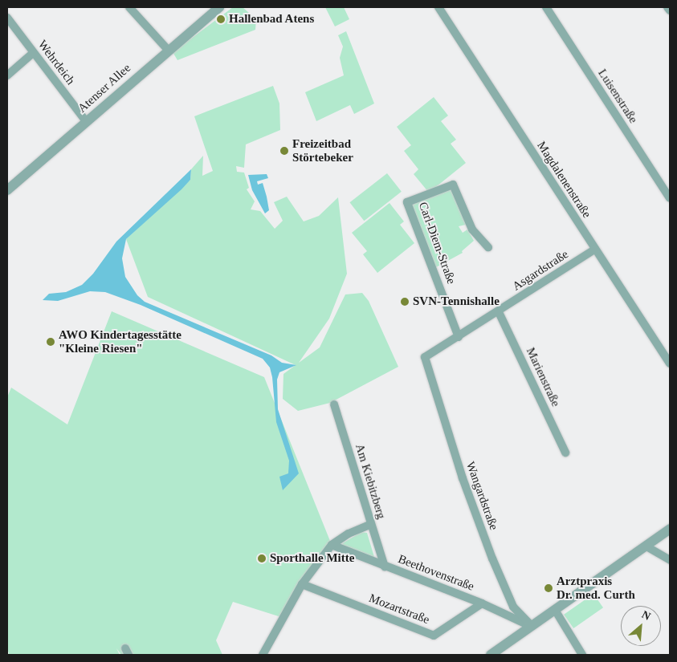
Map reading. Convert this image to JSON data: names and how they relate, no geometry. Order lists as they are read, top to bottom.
{
  "streets": {
    "street": [
      "Wehrdeich",
      "Atenser Allee",
      "Luisenstraße",
      "Magdalenenstraße",
      "Carl-Diem-Straße",
      "Asgardstraße",
      "Marienstraße",
      "Am Kiebitzberg",
      "Wangardstraße",
      "Beethovenstraße",
      "Mozartstraße"
    ]
  },
  "crossings": [
    ["Wehrdeich", "Atenser Allee"],
    ["Magdalenenstraße", "Asgardstraße"],
    ["Carl-Diem-Straße", "Asgardstraße"],
    ["Asgardstraße", "Marienstraße"],
    ["Asgardstraße", "Wangardstraße"],
    ["Am Kiebitzberg", "Beethovenstraße"],
    ["Wangardstraße", "Beethovenstraße"],
    ["Beethovenstraße", "Mozartstraße"]
  ],
  "places": [
    "Hallenbad Atens",
    "Freizeitbad Störtebeker",
    "SVN-Tennishalle",
    "AWO Kindertagesstätte \"Kleine Riesen\"",
    "Sporthalle Mitte",
    "Arztpraxis Dr. med. Curth"
  ],
  "north": "top right"
}
